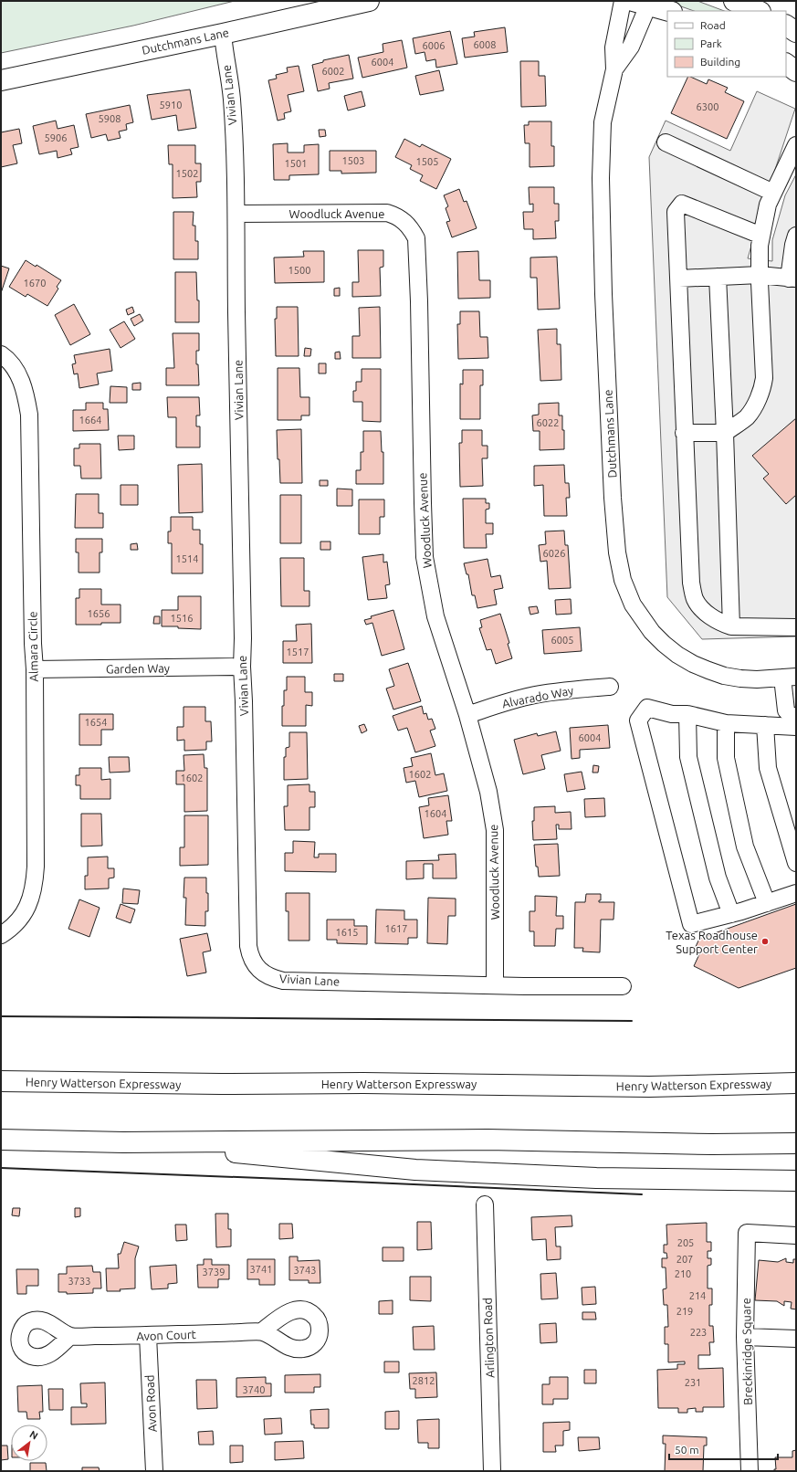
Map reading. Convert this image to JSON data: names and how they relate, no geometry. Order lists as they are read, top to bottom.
{
  "streets": {
    "main road": ["Dutchmans Lane", "Henry Watterson Expressway"],
    "street": [
      "Vivian Lane",
      "Woodluck Avenue",
      "Almara Circle",
      "Garden Way",
      "Alvarado Way",
      "Avon Court",
      "Arlington Road",
      "Breckinridge Square",
      "Avon Road"
    ]
  },
  "crossings": [
    ["Dutchmans Lane", "Vivian Lane"],
    ["Vivian Lane", "Woodluck Avenue"],
    ["Vivian Lane", "Garden Way"],
    ["Woodluck Avenue", "Alvarado Way"],
    ["Almara Circle", "Garden Way"],
    ["Avon Court", "Avon Road"]
  ],
  "places": ["Texas Roadhouse Support Center"],
  "house_numbers": [
    "6008",
    "6006",
    "6004",
    "6002",
    "5910",
    "6300",
    "5908",
    "5906",
    "1503",
    "1505",
    "1501",
    "1502",
    "1500",
    "1670",
    "1664",
    "6022",
    "6026",
    "1514",
    "1656",
    "1516",
    "6005",
    "1517",
    "1654",
    "6004",
    "1602",
    "1602",
    "1604",
    "1617",
    "1615",
    "205",
    "207",
    "3741",
    "3743",
    "3739",
    "210",
    "3733",
    "214",
    "219",
    "223",
    "2812",
    "231",
    "3740"
  ],
  "legend": ["Road", "Park", "Building"],
  "scale_bar": "50 m",
  "north": "top right"
}
